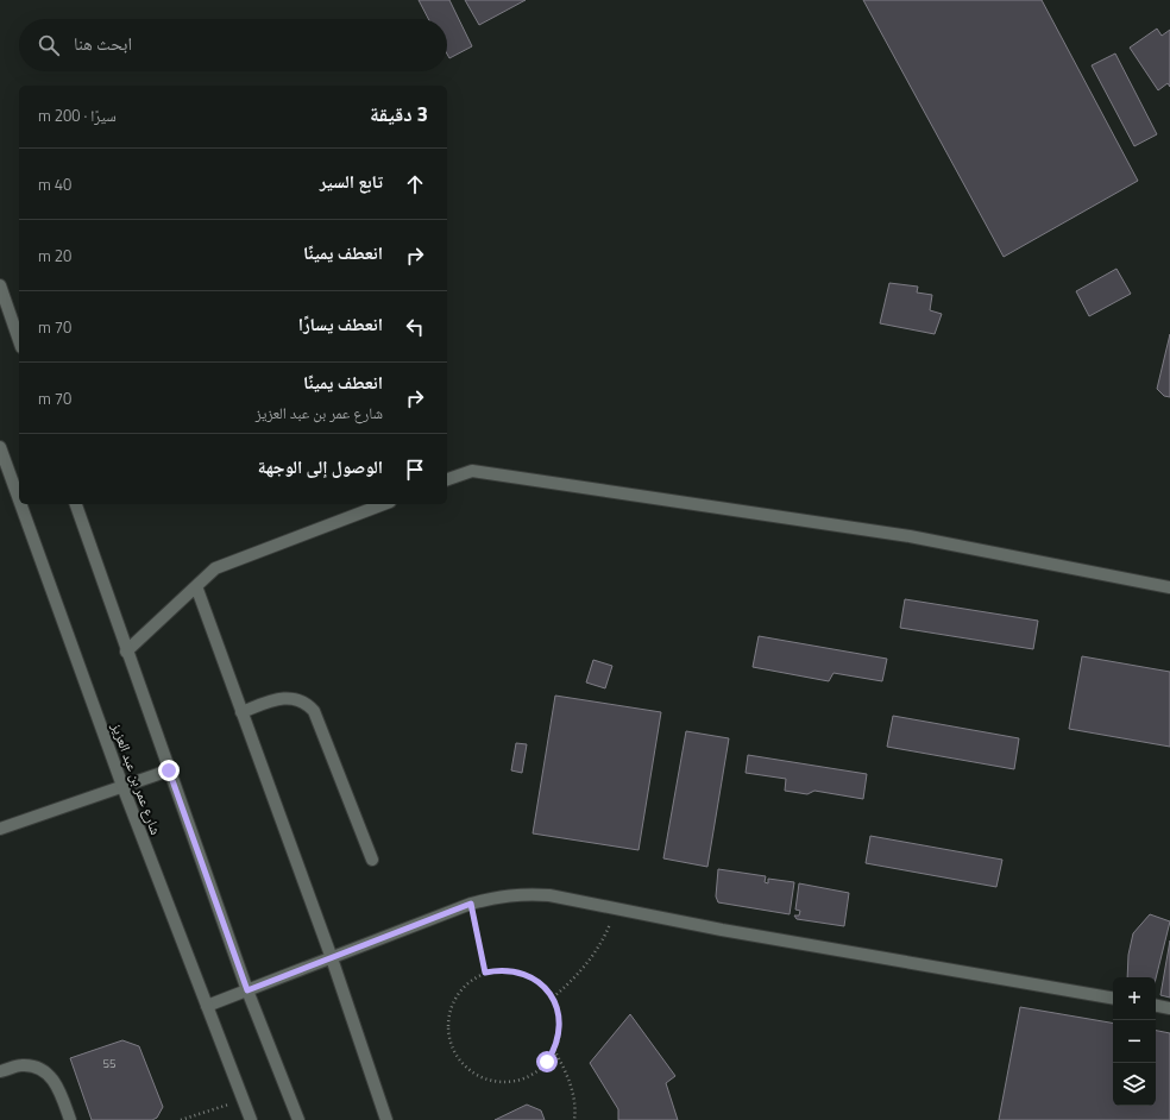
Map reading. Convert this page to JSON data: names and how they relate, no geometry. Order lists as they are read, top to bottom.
{
  "streets": {
    "street": ["شارع عمر بن عبد العزيز"]
  },
  "house_numbers": ["55"],
  "page": {
    "search": "ابحث هنا",
    "heading": ["3 دقيقة", "سيرًا · 200 m"],
    "list": [
      ["تابع السير", "40 m"],
      ["انعطف يمينًا", "20 m"],
      ["انعطف يسارًا", "70 m"],
      ["انعطف يمينًا", "شارع عمر بن عبد العزيز", "70 m"],
      "الوصول إلى الوجهة"
    ],
    "map_buttons": ["+", "−"]
  }
}
